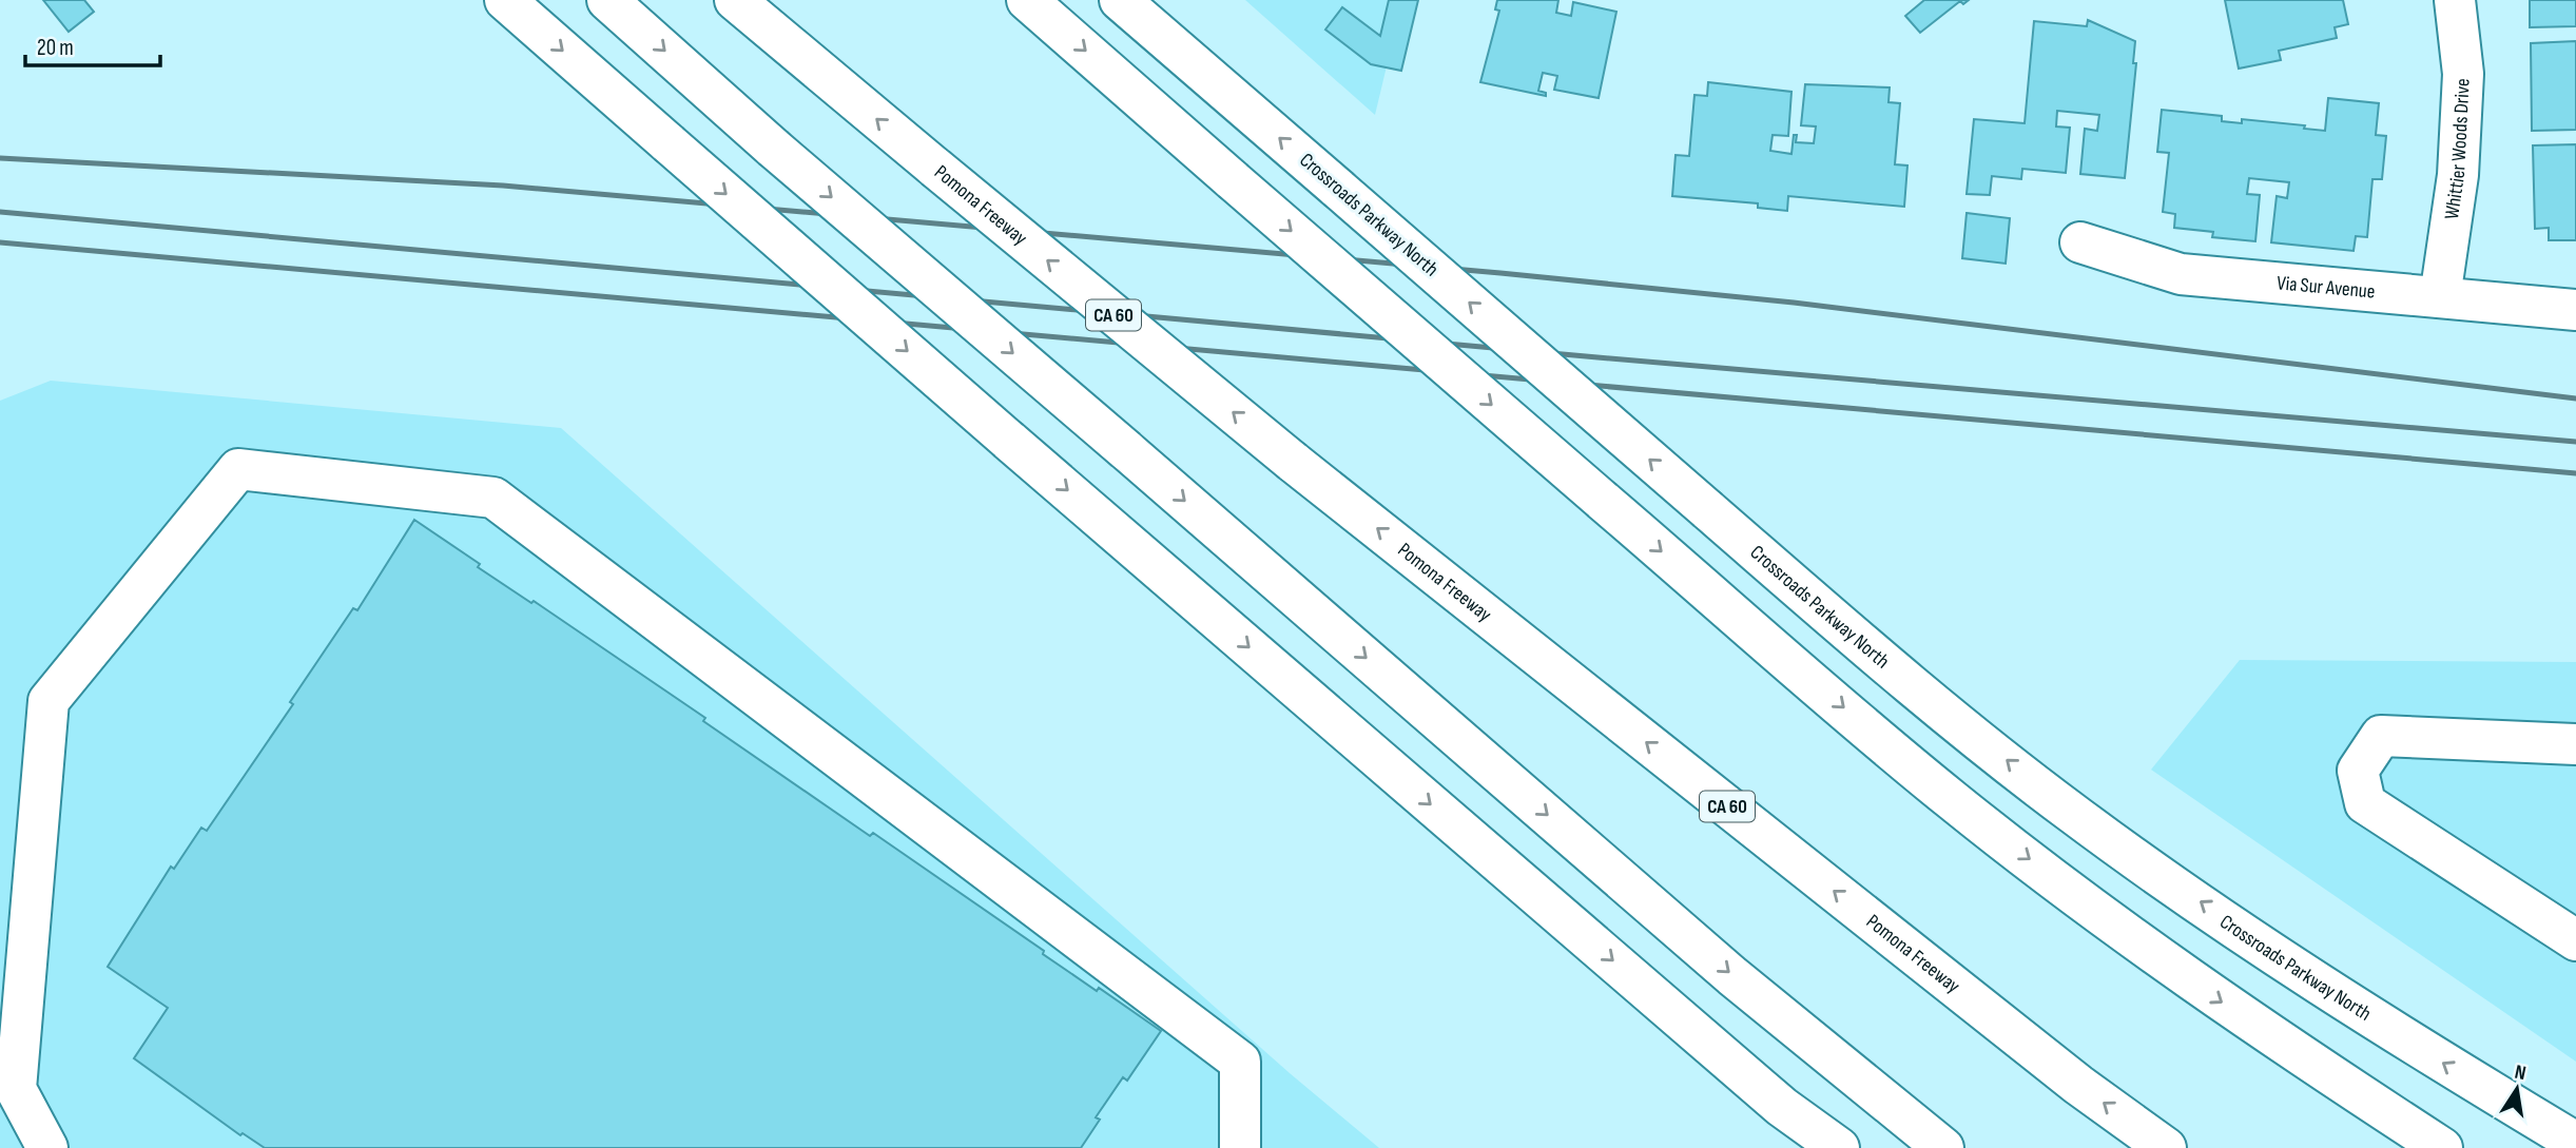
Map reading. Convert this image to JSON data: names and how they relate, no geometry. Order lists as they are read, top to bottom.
{
  "streets": {
    "main road": [
      "Whittier Woods Drive",
      "Pomona Freeway",
      "Crossroads Parkway North",
      "Via Sur Avenue",
      "CA 60"
    ]
  },
  "crossings": [
    ["Whittier Woods Drive", "Via Sur Avenue"]
  ],
  "scale_bar": "20 m",
  "north": "top"
}
